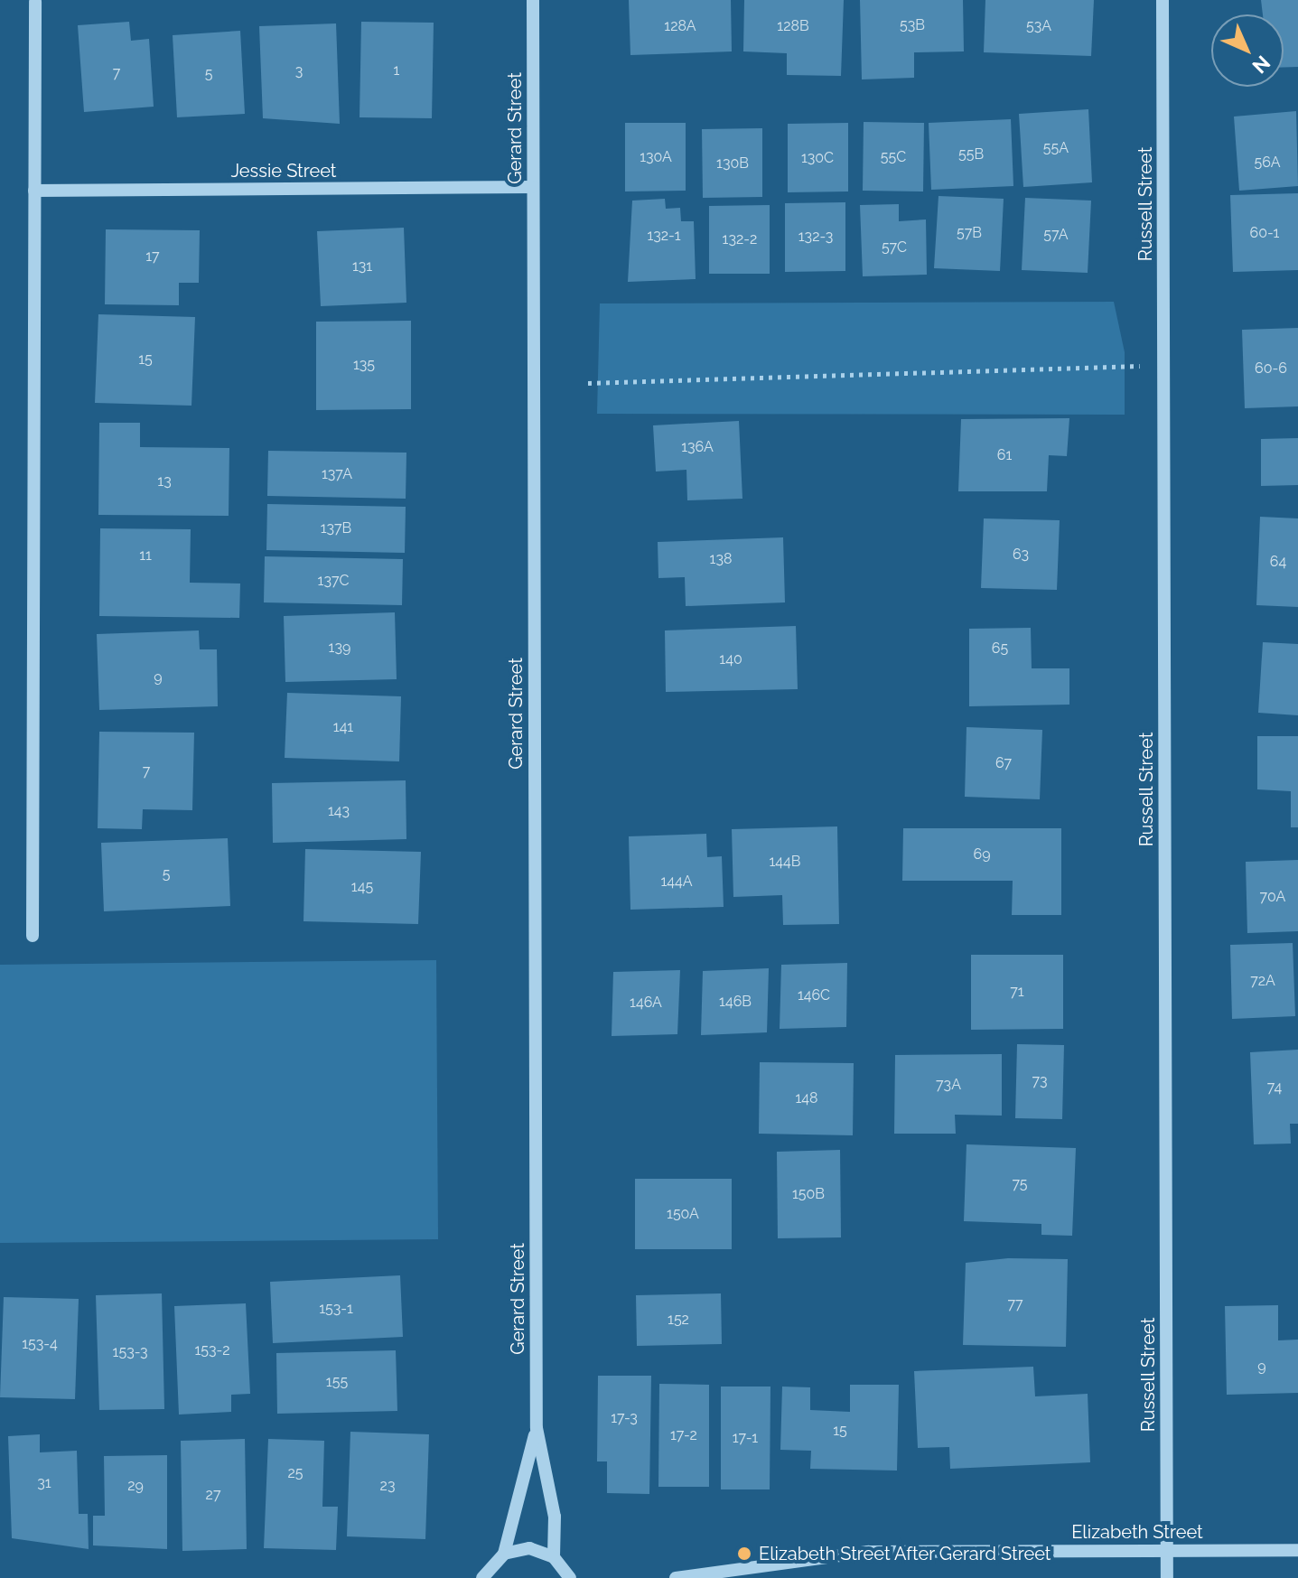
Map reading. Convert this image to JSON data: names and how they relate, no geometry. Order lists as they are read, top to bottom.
{
  "streets": {
    "street": [
      "Gerard Street",
      "Jessie Street",
      "Russell Street",
      "Elizabeth Street"
    ]
  },
  "crossings": [
    ["Gerard Street", "Jessie Street"],
    ["Russell Street", "Elizabeth Street"]
  ],
  "places": ["Elizabeth Street After Gerard Street"],
  "house_numbers": [
    "53B",
    "128A",
    "128B",
    "53A",
    "1",
    "3",
    "7",
    "5",
    "55A",
    "55B",
    "130A",
    "55C",
    "130C",
    "56A",
    "130B",
    "57B",
    "60-1",
    "57A",
    "132-1",
    "132-3",
    "132-2",
    "57C",
    "17",
    "131",
    "15",
    "135",
    "60-6",
    "136A",
    "61",
    "137A",
    "13",
    "137B",
    "63",
    "11",
    "138",
    "64",
    "137C",
    "139",
    "65",
    "140",
    "9",
    "141",
    "67",
    "7",
    "143",
    "69",
    "144B",
    "5",
    "144A",
    "145",
    "70A",
    "72A",
    "71",
    "146C",
    "146B",
    "146A",
    "73",
    "73A",
    "74",
    "148",
    "75",
    "150B",
    "150A",
    "77",
    "153-1",
    "152",
    "153-4",
    "153-2",
    "153-3",
    "9",
    "155",
    "17-3",
    "15",
    "17-2",
    "17-1",
    "25",
    "31",
    "29",
    "23",
    "27"
  ],
  "north": "bottom right"
}
